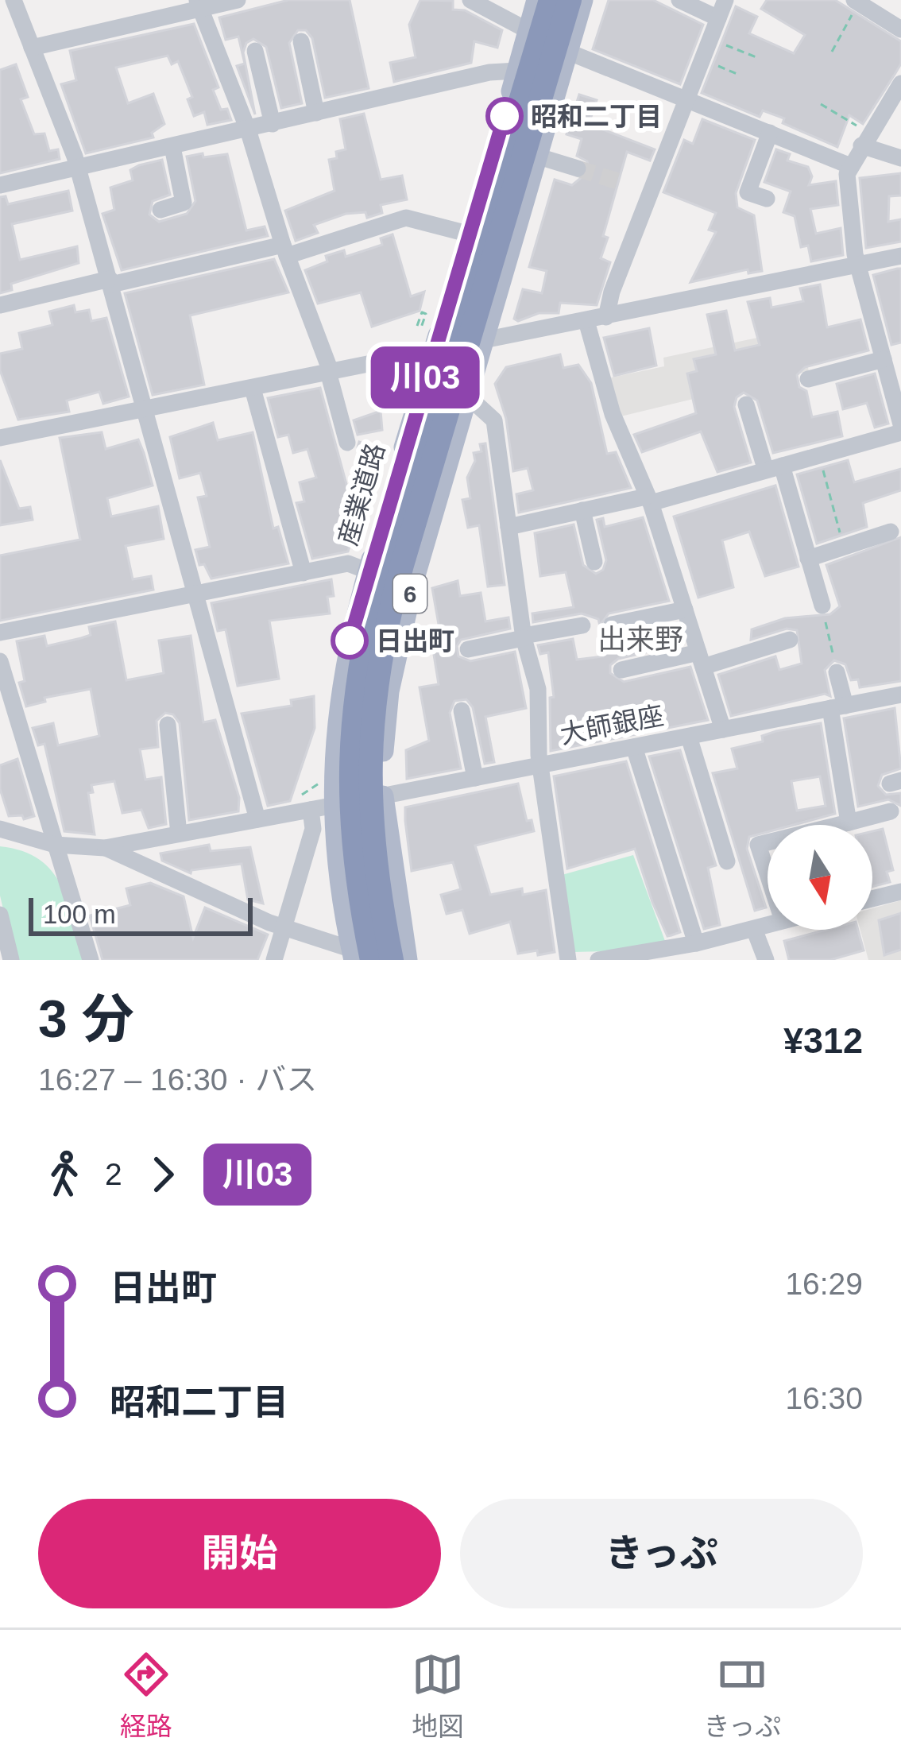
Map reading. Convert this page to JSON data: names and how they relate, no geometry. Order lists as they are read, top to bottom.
{
  "streets": {
    "main road": ["産業道路", "6"],
    "street": ["大師銀座"]
  },
  "crossings": [
    ["産業道路", "大師銀座"],
    ["6", "大師銀座"]
  ],
  "districts": ["出来野"],
  "places": ["昭和二丁目", "日出町"],
  "lines": ["bus line 川03"],
  "scale_bar": "100 m",
  "north": "bottom",
  "page": {
    "on_map": "川03",
    "scale": "100 m",
    "heading": ["3 分", "16:27 – 16:30 · バス", "¥312"],
    "legs": ["2", "川03"],
    "list": [
      {
        "name": "日出町",
        "value": "16:29"
      },
      {
        "name": "昭和二丁目",
        "value": "16:30"
      }
    ],
    "buttons": ["開始", "きっぷ"],
    "tabs": ["経路", "地図", "きっぷ"]
  }
}
